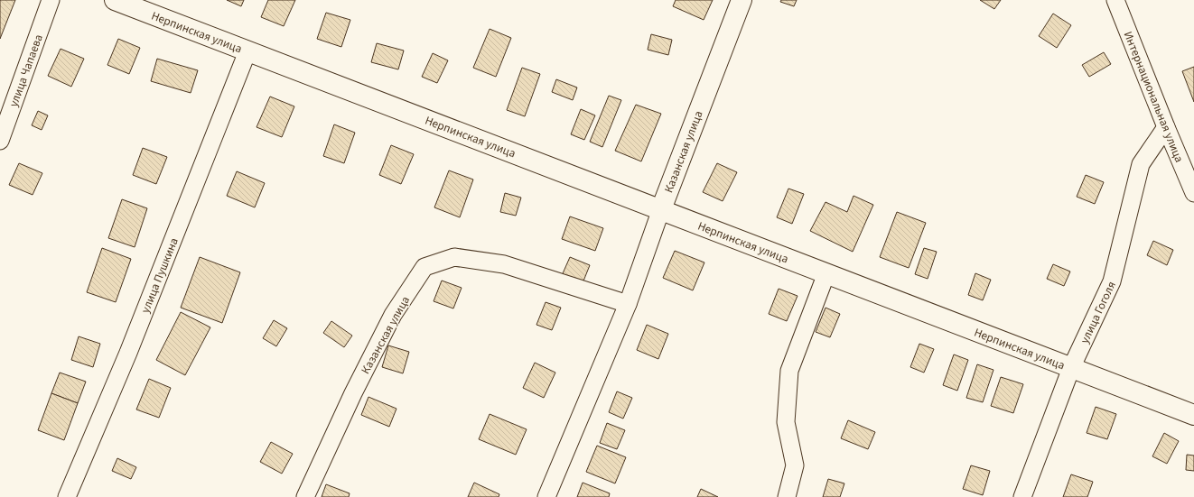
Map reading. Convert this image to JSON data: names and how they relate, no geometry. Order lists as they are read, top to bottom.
{
  "streets": {
    "main road": ["Нерпинская улица", "Казанская улица"],
    "street": [
      "улица Чапаева",
      "Интернациональная улица",
      "улица Пушкина",
      "улица Гоголя"
    ]
  },
  "crossings": [
    ["Нерпинская улица", "Казанская улица"],
    ["Нерпинская улица", "улица Пушкина"],
    ["Нерпинская улица", "улица Гоголя"],
    ["Интернациональная улица", "улица Гоголя"]
  ]
}
